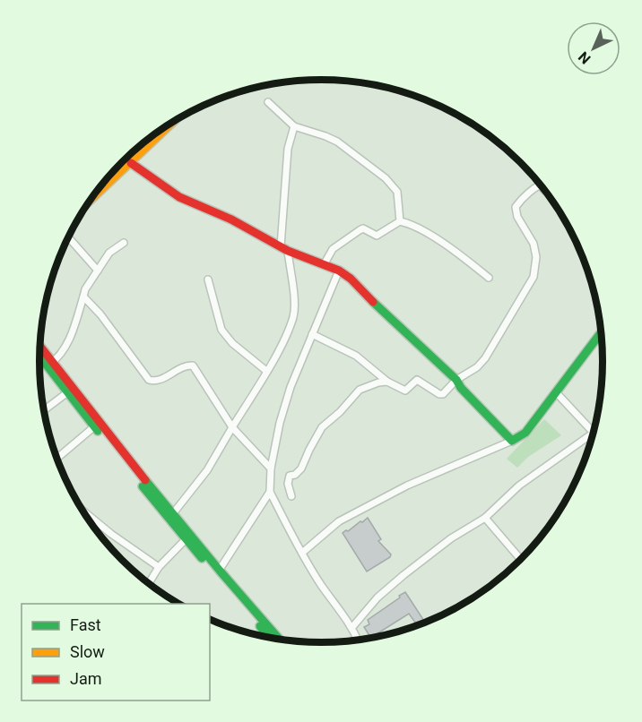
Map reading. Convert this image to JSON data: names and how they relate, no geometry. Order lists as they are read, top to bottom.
{
  "legend": ["Fast", "Slow", "Jam"],
  "north": "bottom left"
}
